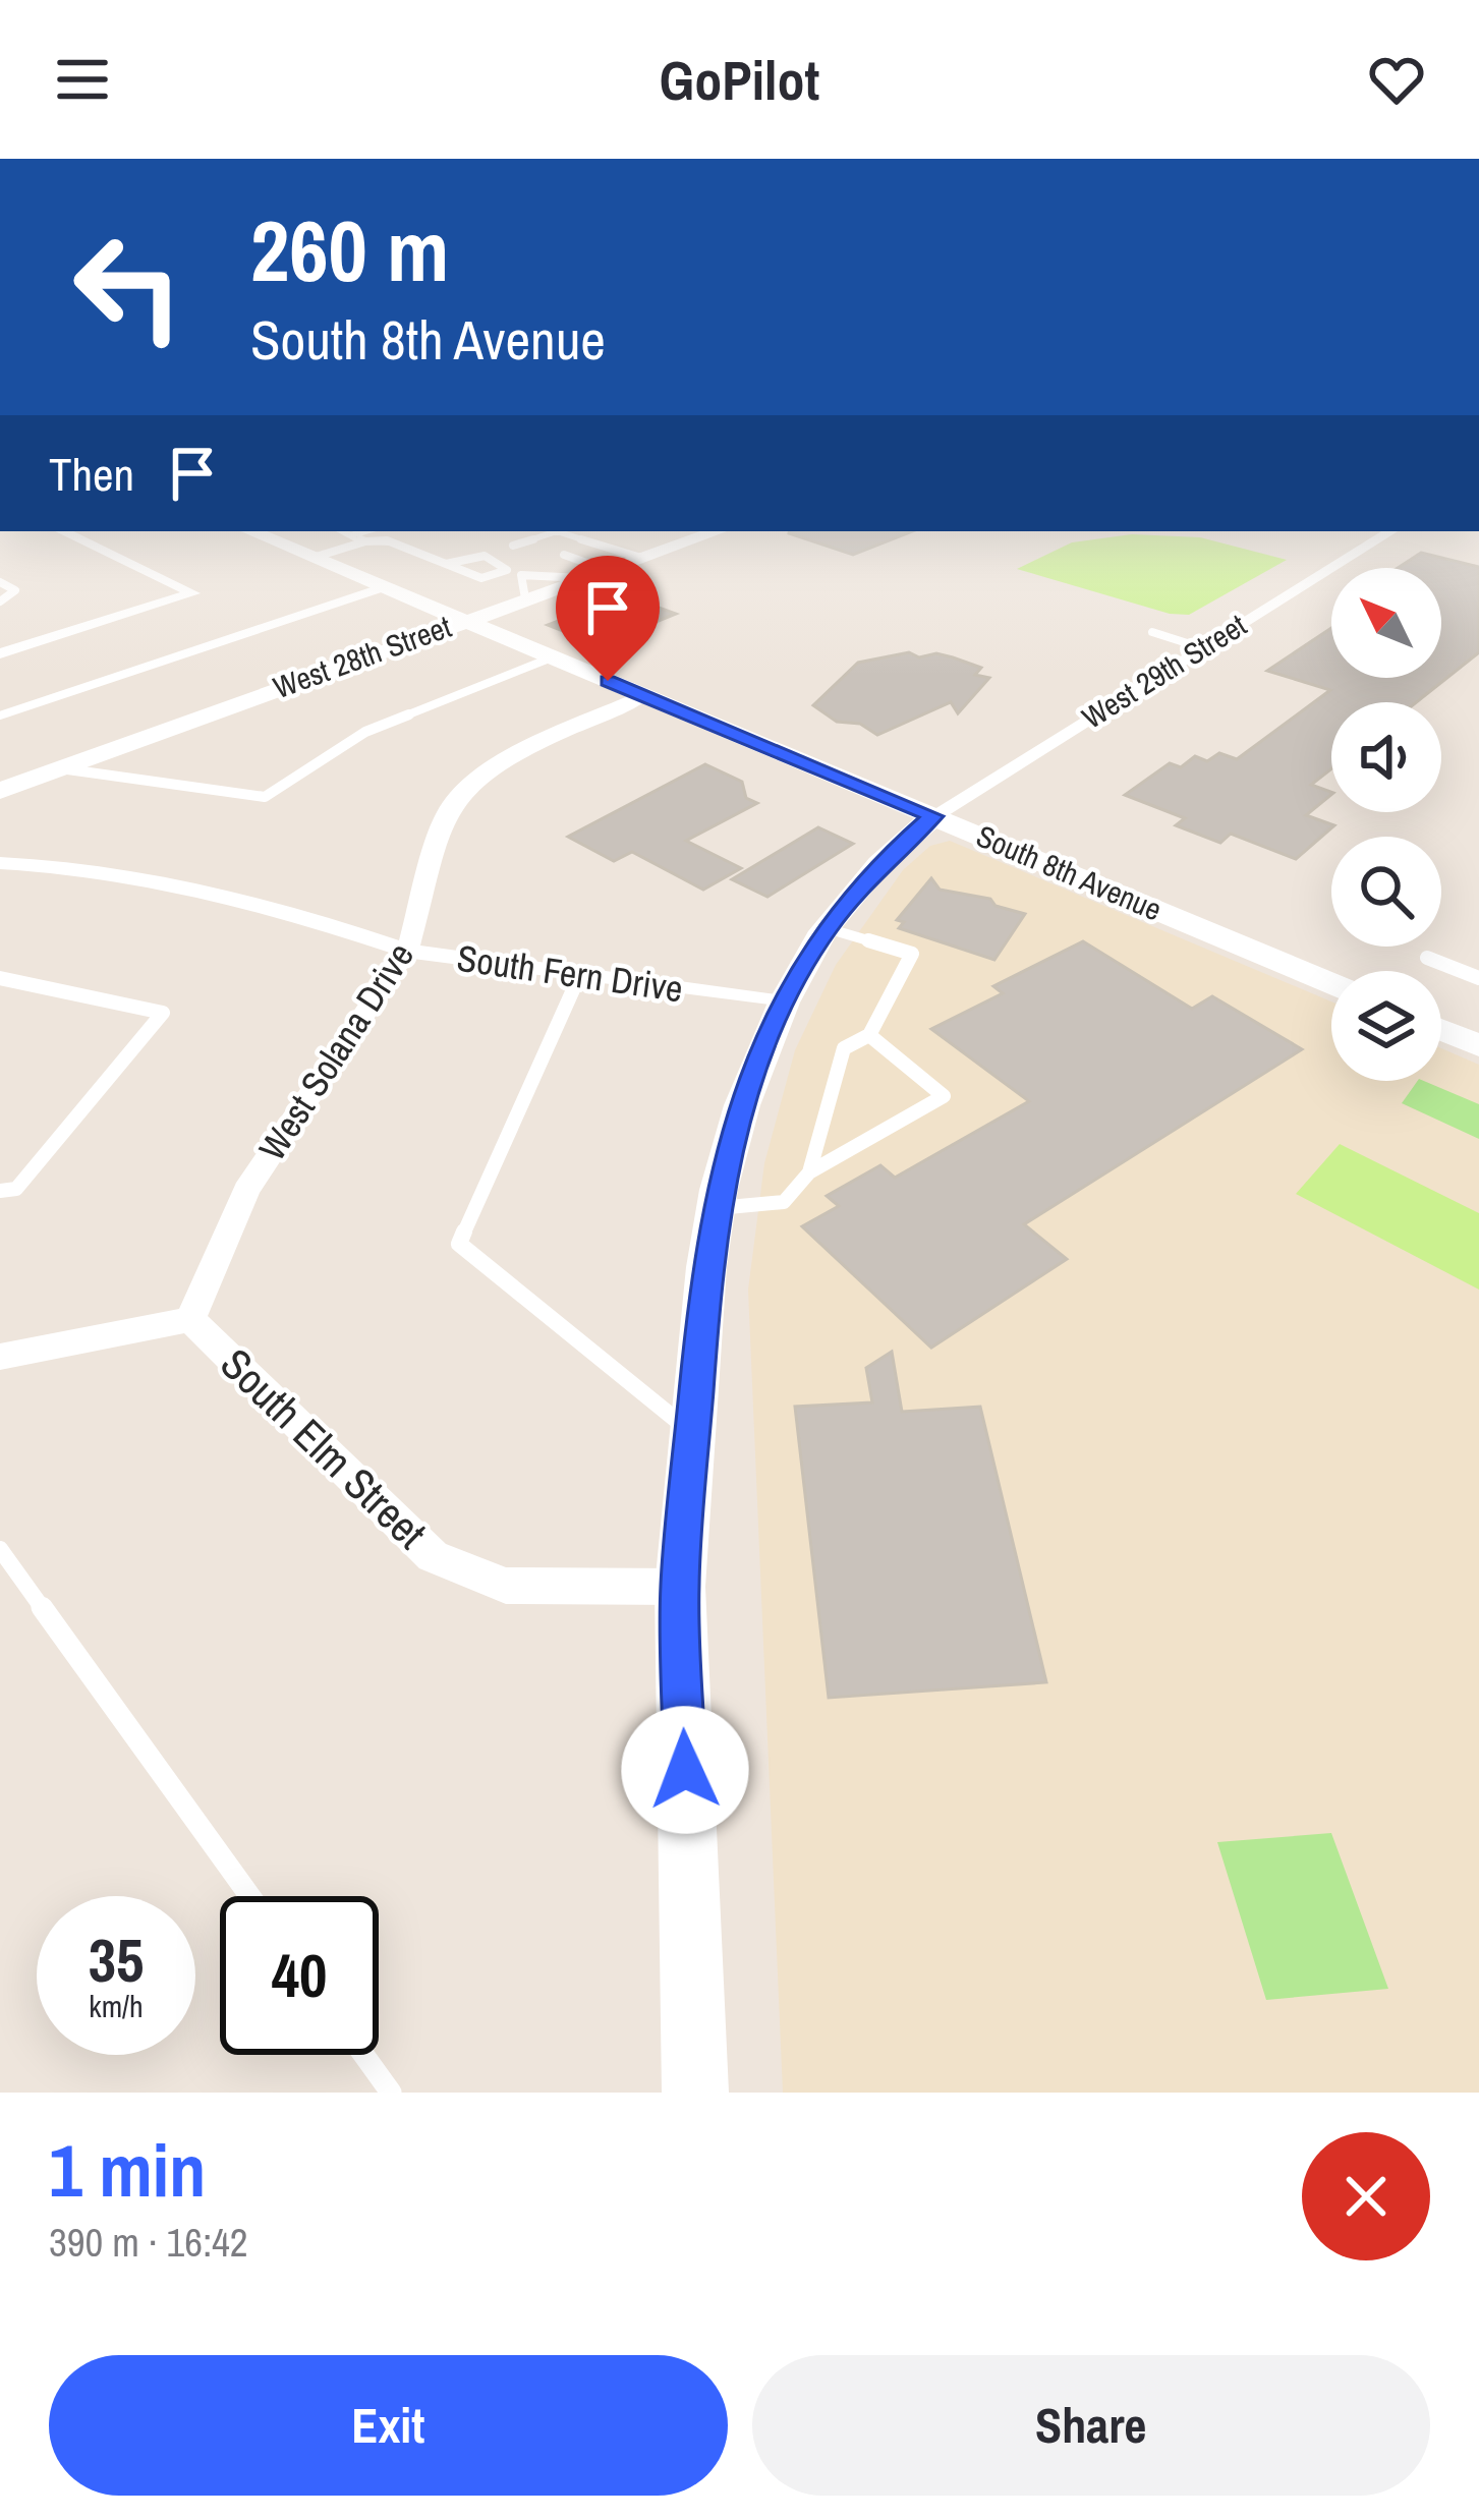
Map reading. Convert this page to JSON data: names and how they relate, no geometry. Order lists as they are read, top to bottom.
{
  "streets": {
    "street": [
      "West 28th Street",
      "West 29th Street",
      "South 8th Avenue",
      "South Fern Drive",
      "West Solana Drive",
      "South Elm Street"
    ]
  },
  "crossings": [
    ["West 28th Street", "South 8th Avenue"],
    ["West 29th Street", "South 8th Avenue"],
    ["South 8th Avenue", "West Solana Drive"],
    ["South Fern Drive", "West Solana Drive"],
    ["West Solana Drive", "South Elm Street"]
  ],
  "north": "top left",
  "page": {
    "header": "GoPilot",
    "turn": ["260 m", "South 8th Avenue"],
    "then": "Then",
    "speed": "35 km/h",
    "limit": "40",
    "heading": ["1 min", "390 m · 16:42"],
    "buttons": ["Exit", "Share"]
  }
}
